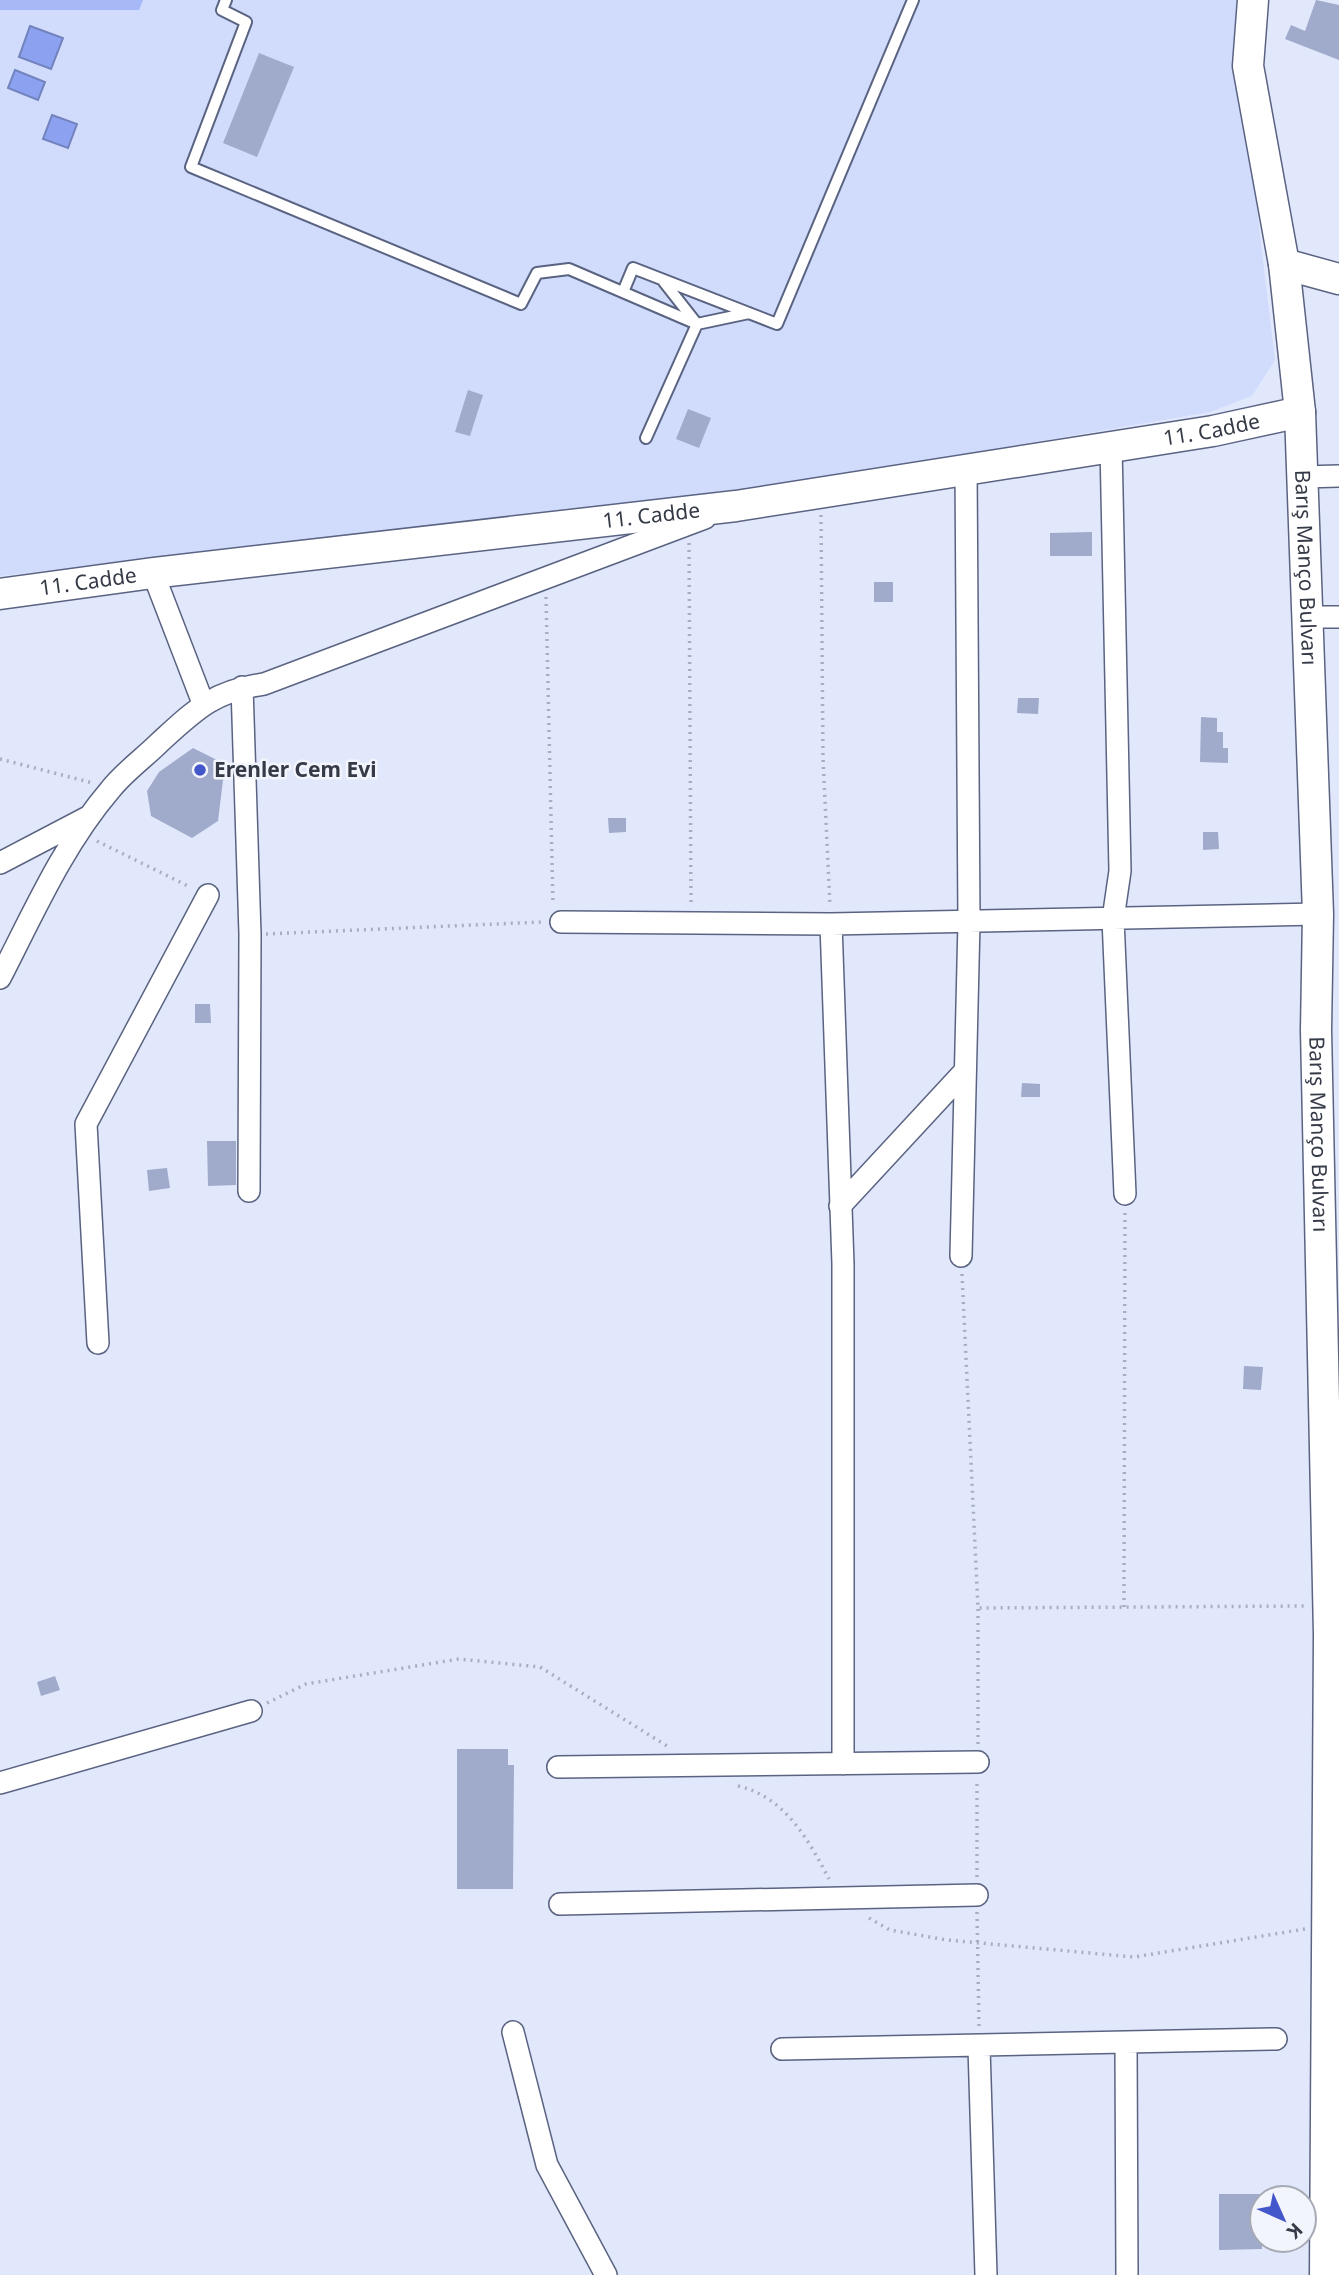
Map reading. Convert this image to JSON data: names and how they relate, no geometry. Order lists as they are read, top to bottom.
{
  "streets": {
    "street": ["11. Cadde", "Barış Manço Bulvarı"]
  },
  "crossings": [
    ["11. Cadde", "Barış Manço Bulvarı"]
  ],
  "places": ["Erenler Cem Evi"],
  "north": "bottom right"
}
